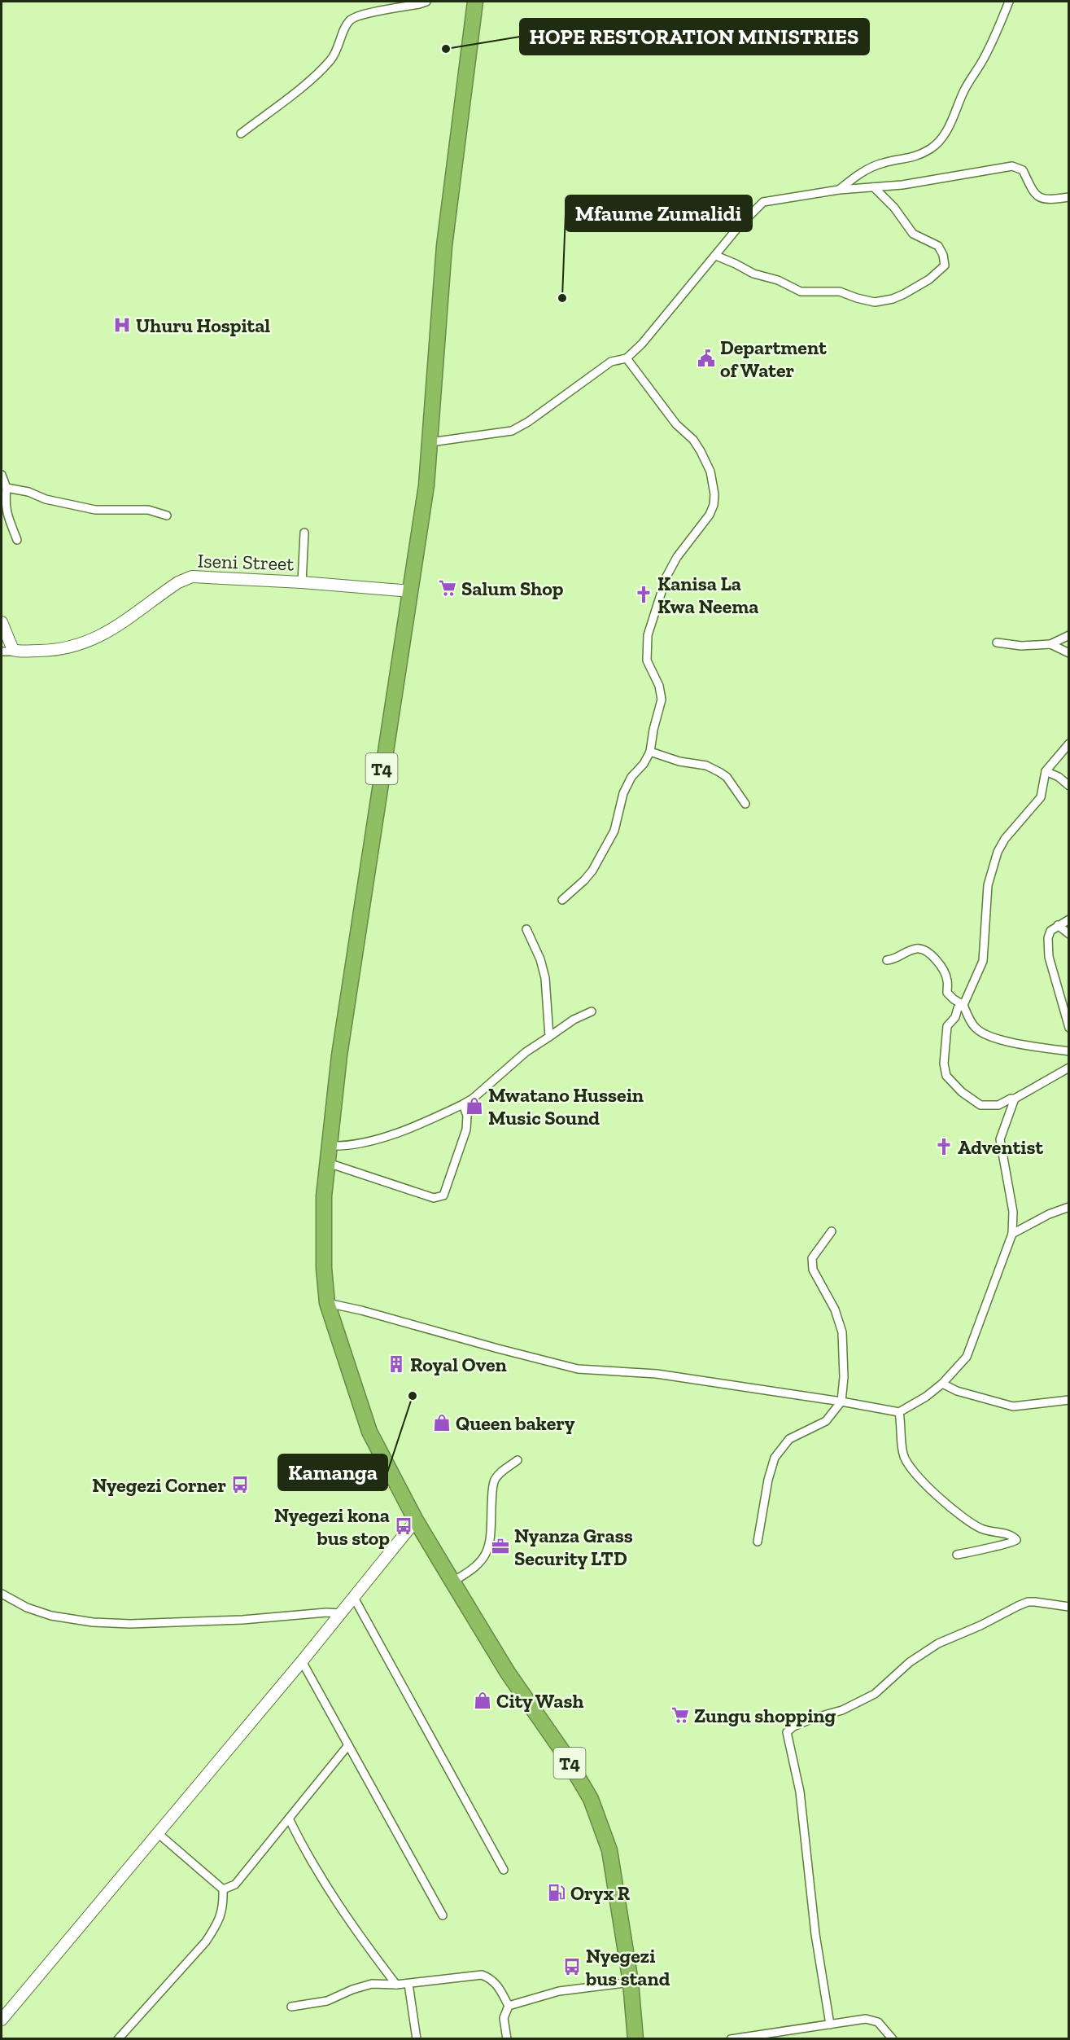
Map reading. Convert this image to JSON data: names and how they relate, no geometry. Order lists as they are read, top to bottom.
{
  "streets": {
    "highway": ["T4"],
    "main road": ["Iseni Street"]
  },
  "crossings": [
    ["Iseni Street", "T4"]
  ],
  "places": {
    "other": ["HOPE RESTORATION MINISTRIES", "Mfaume Zumalidi", "Kamanga"],
    "hospital": ["Uhuru Hospital"],
    "public building": ["Department of Water"],
    "supermarket": ["Salum Shop", "Zungu shopping"],
    "church": ["Kanisa La Kwa Neema", "Adventist"],
    "shop": ["Mwatano Hussein Music Sound", "Queen bakery", "City Wash"],
    "building": ["Royal Oven"],
    "bus stop": ["Nyegezi Corner", "Nyegezi kona bus stop", "Nyegezi bus stand"],
    "office": ["Nyanza Grass Security LTD"],
    "fuel station": ["Oryx R"]
  }
}
